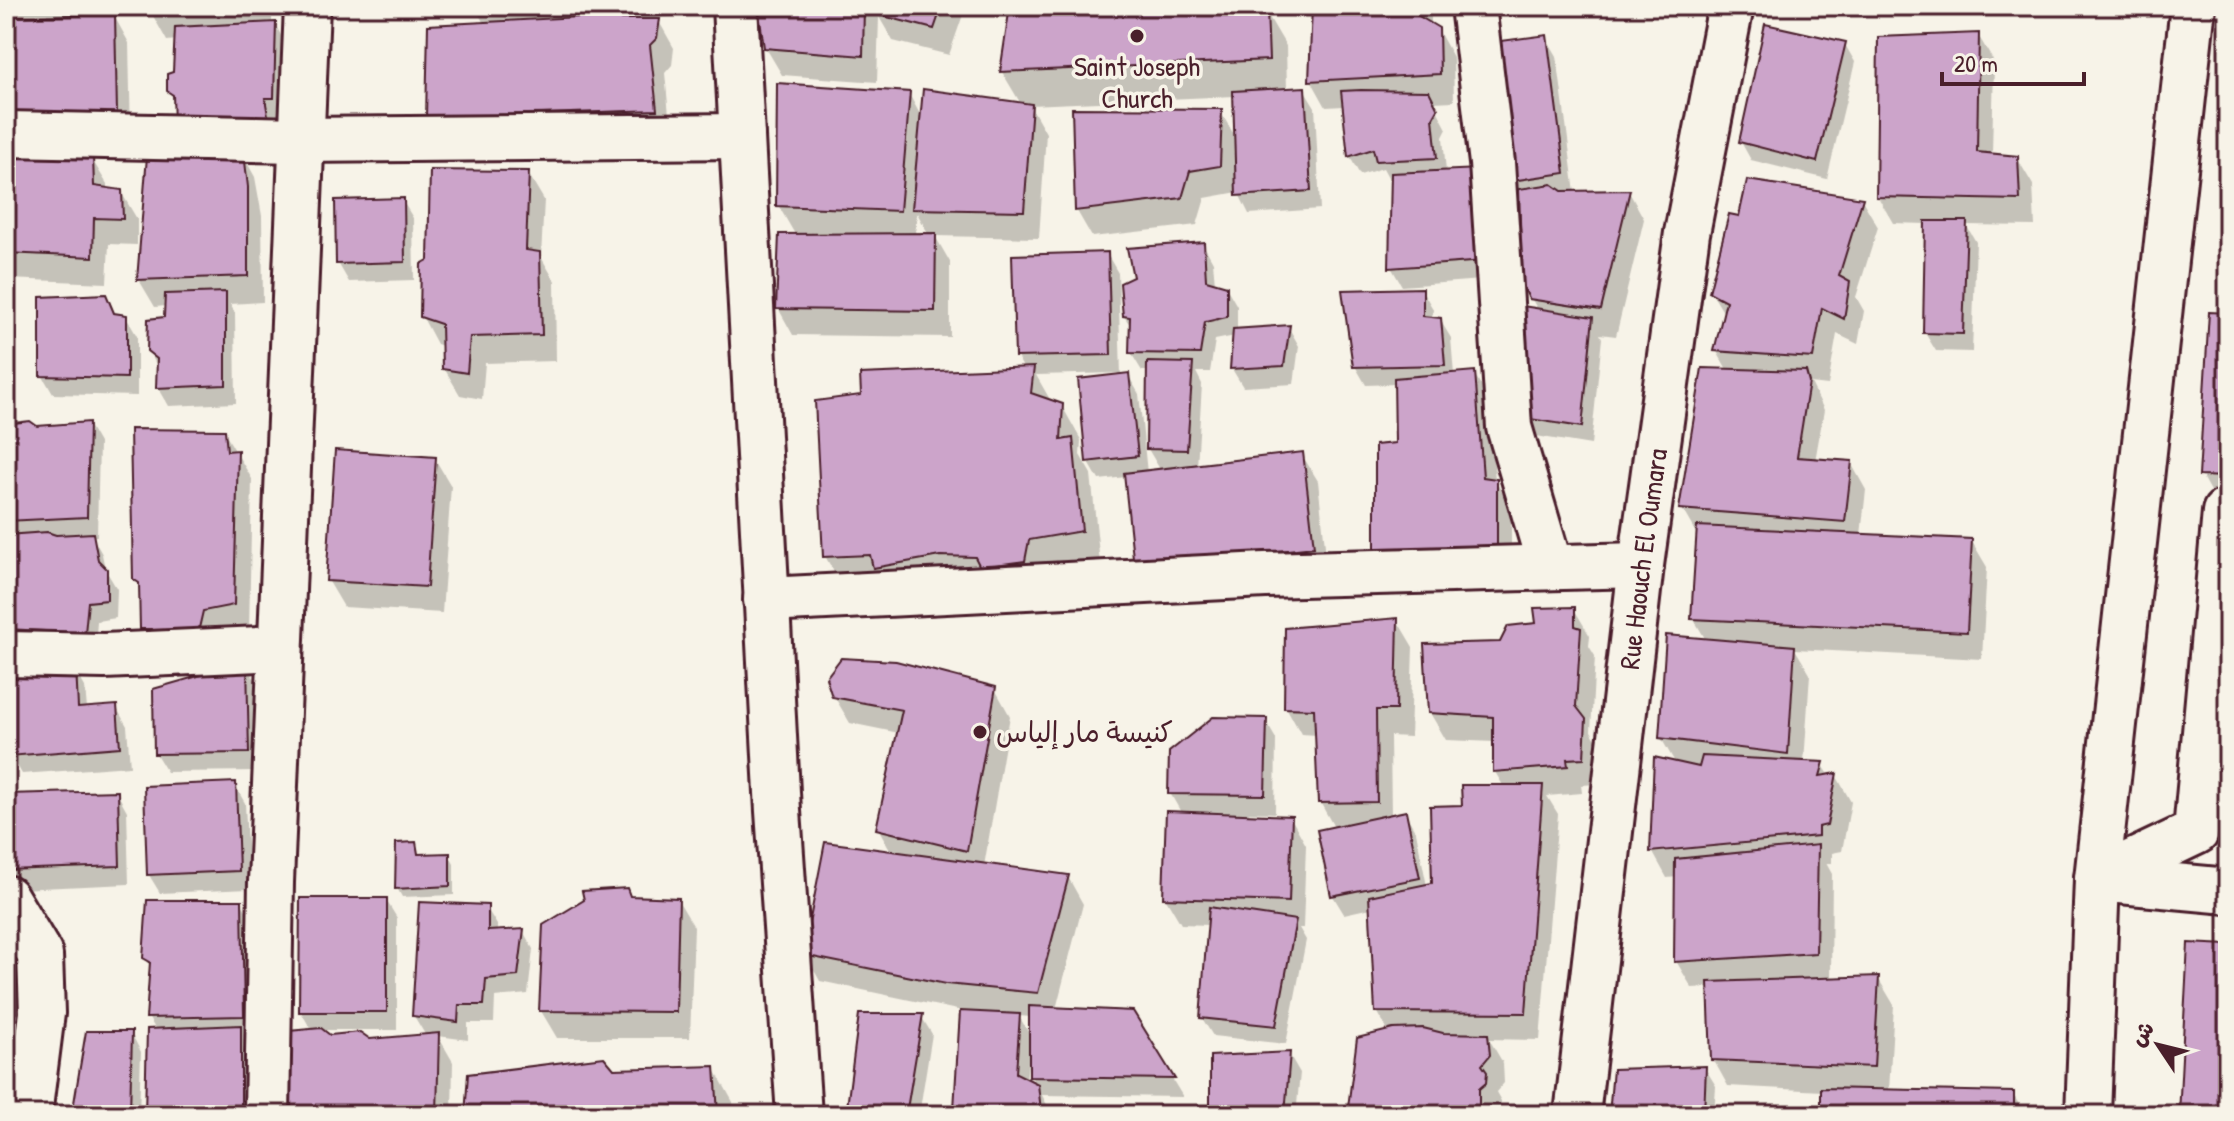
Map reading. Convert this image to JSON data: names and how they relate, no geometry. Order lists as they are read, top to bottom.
{
  "streets": {
    "street": ["Rue Haouch El Oumara"]
  },
  "places": ["Saint Joseph Church", "كنيسة مار إلياس"],
  "scale_bar": "20 m",
  "north": "top left"
}
